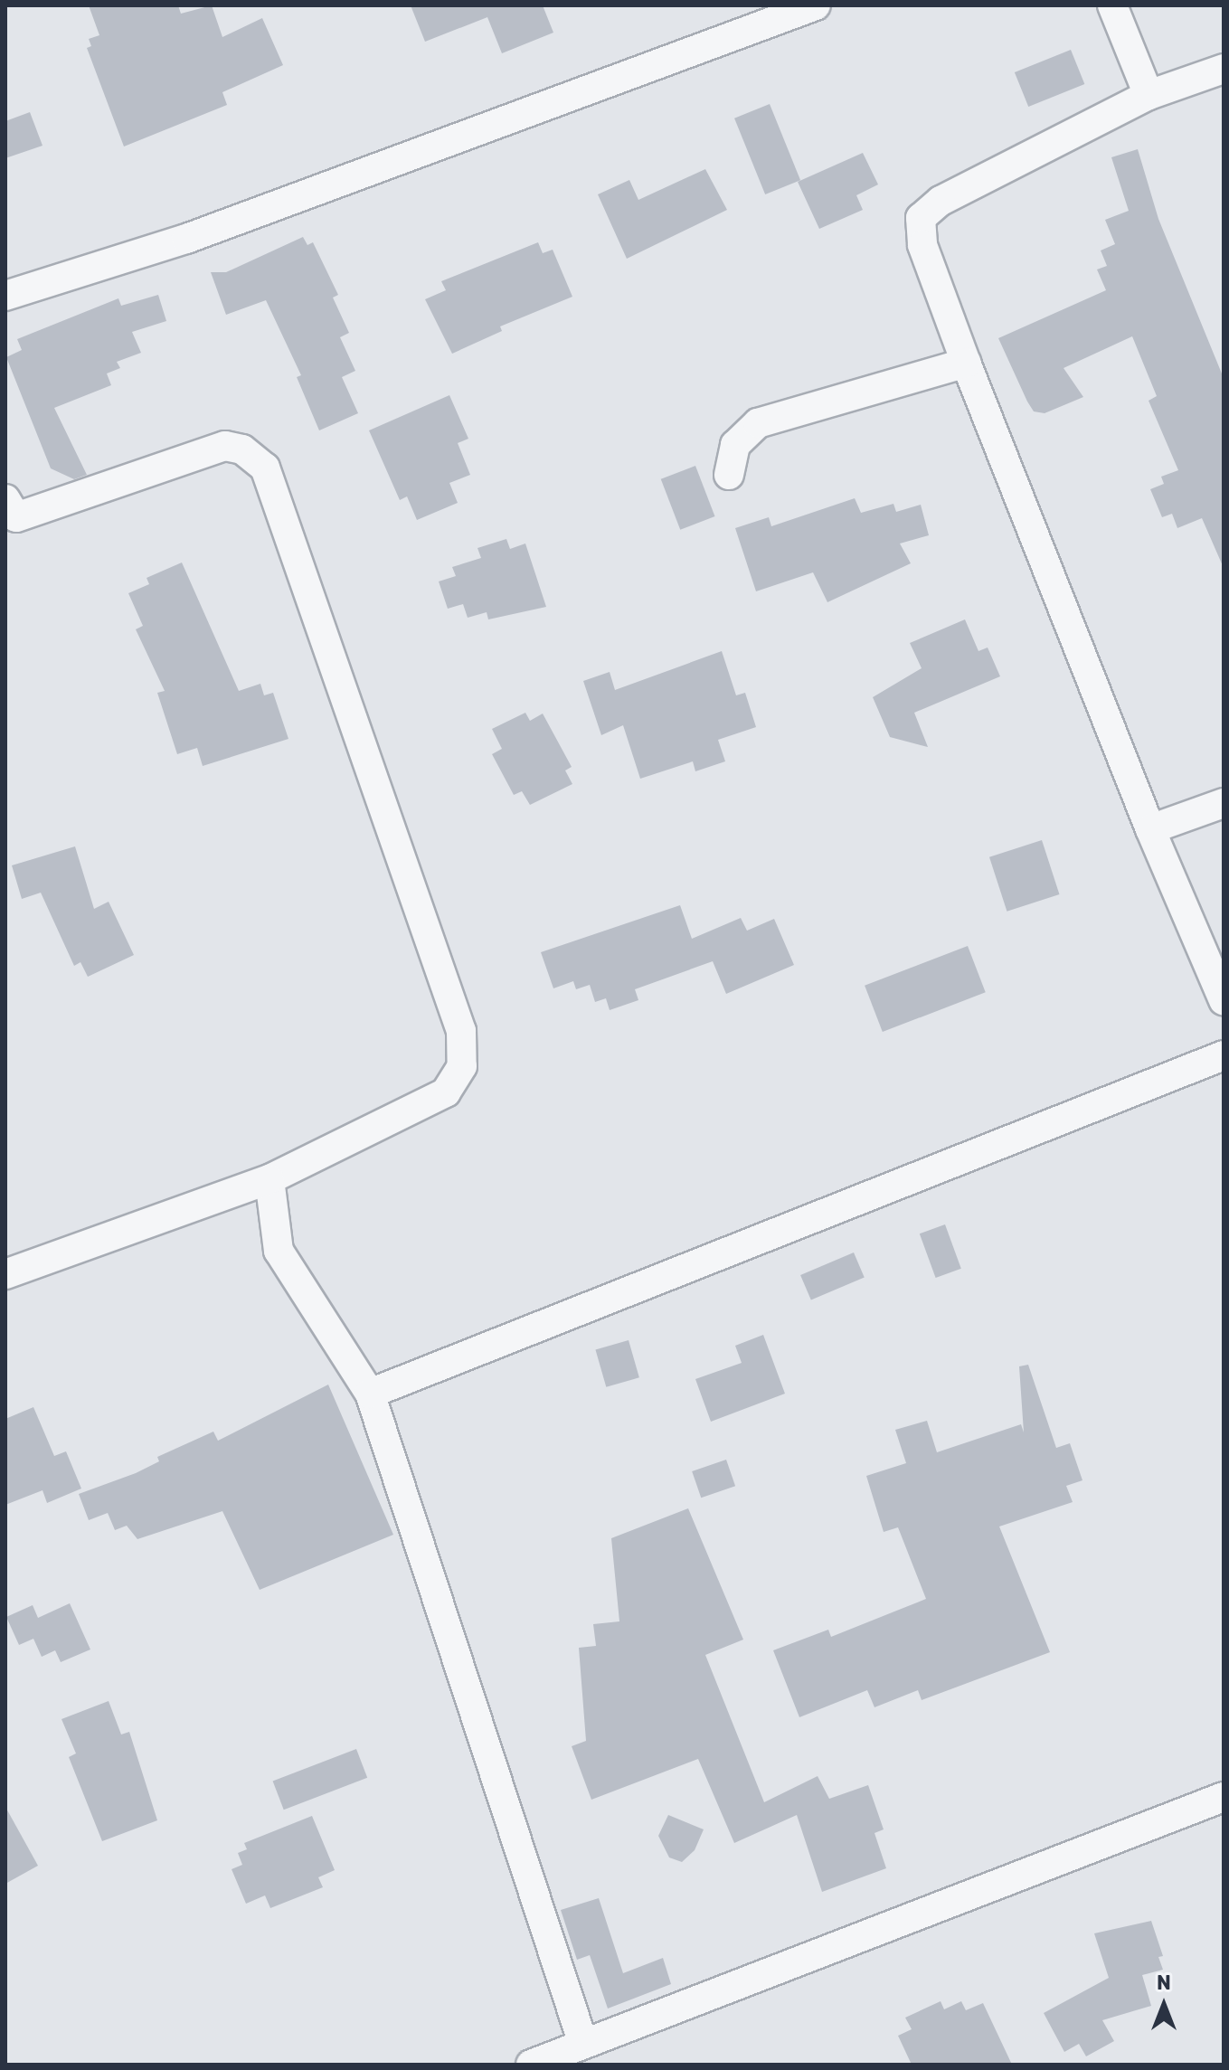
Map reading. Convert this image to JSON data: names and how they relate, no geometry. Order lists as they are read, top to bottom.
{
  "north": "top"
}
